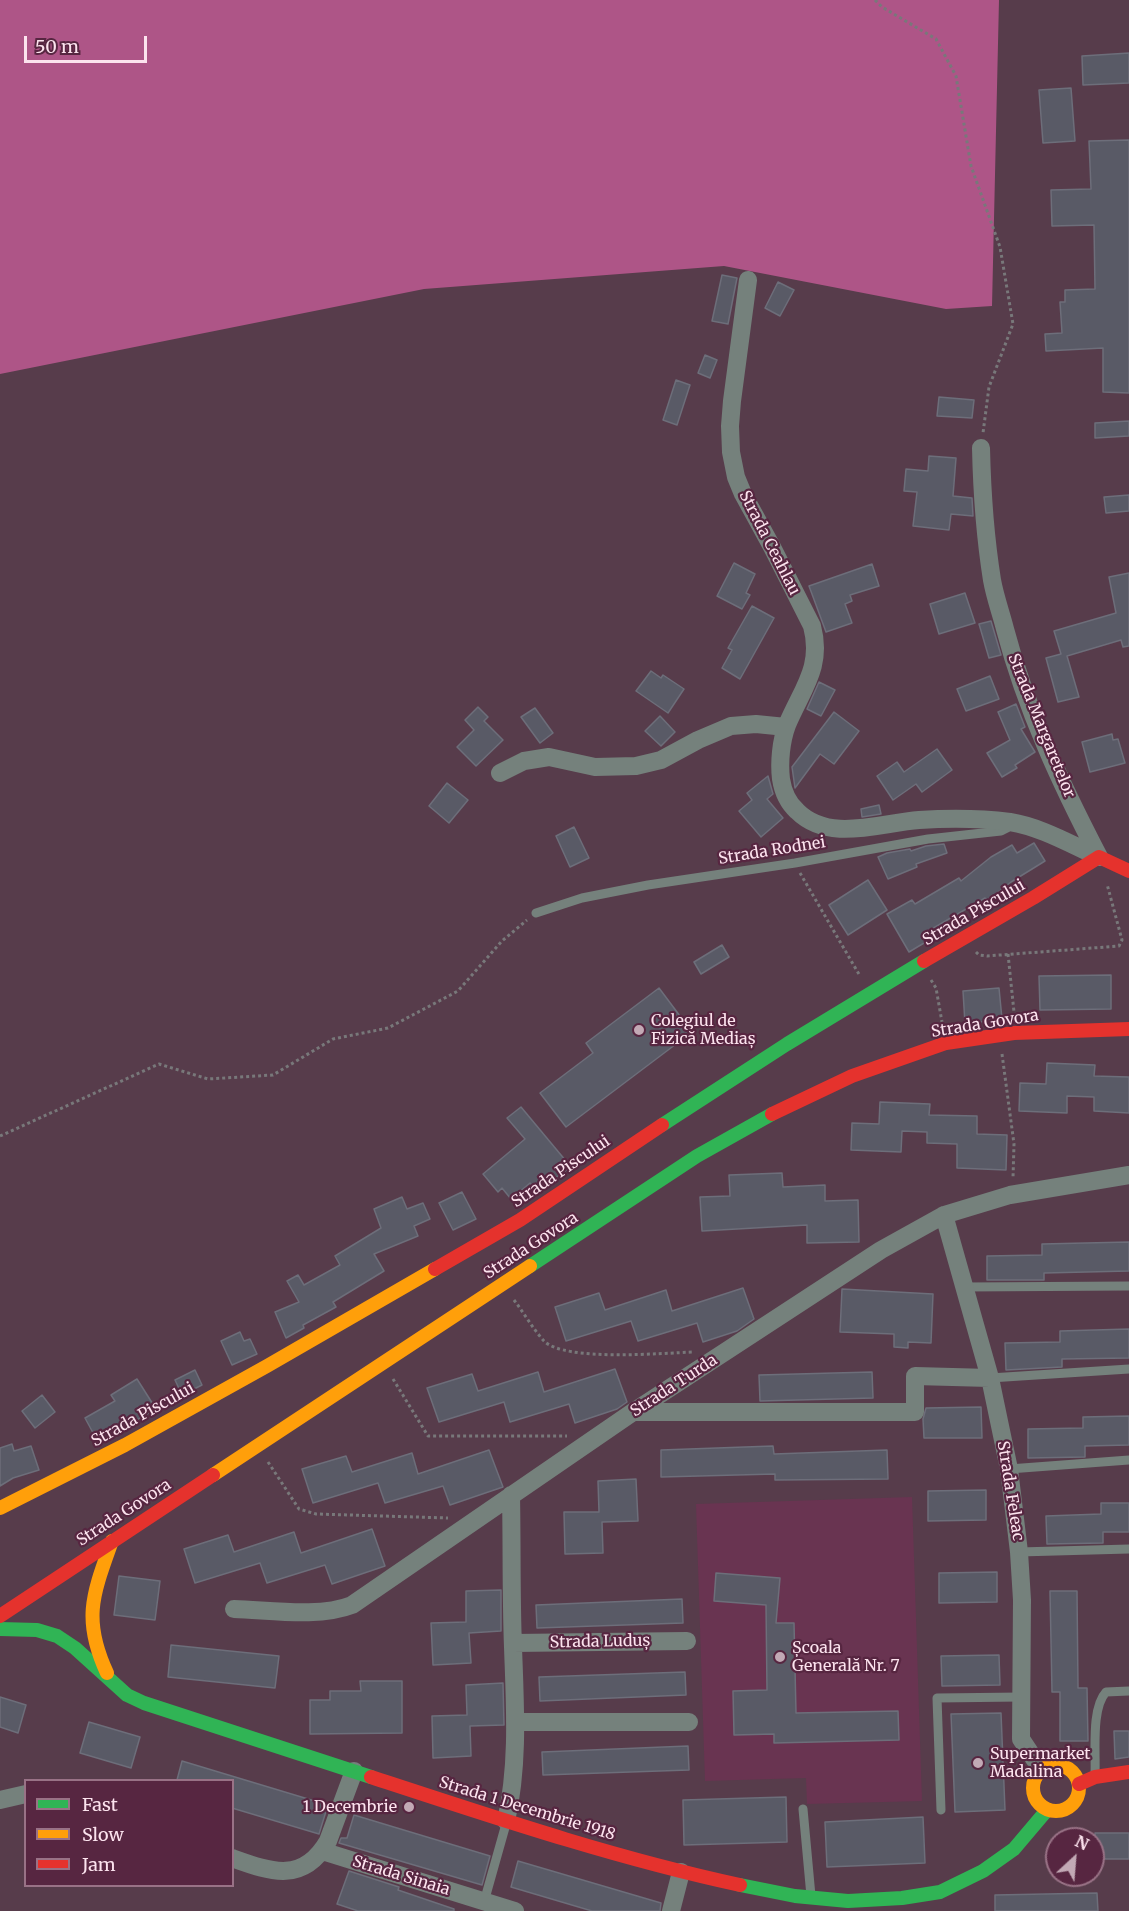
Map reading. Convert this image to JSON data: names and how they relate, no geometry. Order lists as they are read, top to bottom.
{
  "streets": {
    "main road": ["Strada Piscului", "Strada Govora", "Strada 1 Decembrie 1918"],
    "street": [
      "Strada Ceahlau",
      "Strada Margaretelor",
      "Strada Turda",
      "Strada Feleac",
      "Strada Luduș",
      "Strada Sinaia"
    ],
    "lane": ["Strada Rodnei"]
  },
  "crossings": [
    ["Strada Ceahlau", "Strada Margaretelor"],
    ["Strada Ceahlau", "Strada Rodnei"],
    ["Strada Ceahlau", "Strada Piscului"],
    ["Strada Margaretelor", "Strada Piscului"],
    ["Strada Turda", "Strada Feleac"],
    ["Strada Feleac", "Strada 1 Decembrie 1918"]
  ],
  "places": [
    "Colegiul de Fizică Mediaș",
    "Școala Generală Nr. 7",
    "Supermarket Madalina",
    "1 Decembrie"
  ],
  "legend": ["Fast", "Slow", "Jam"],
  "scale_bar": "50 m",
  "north": "top right"
}
